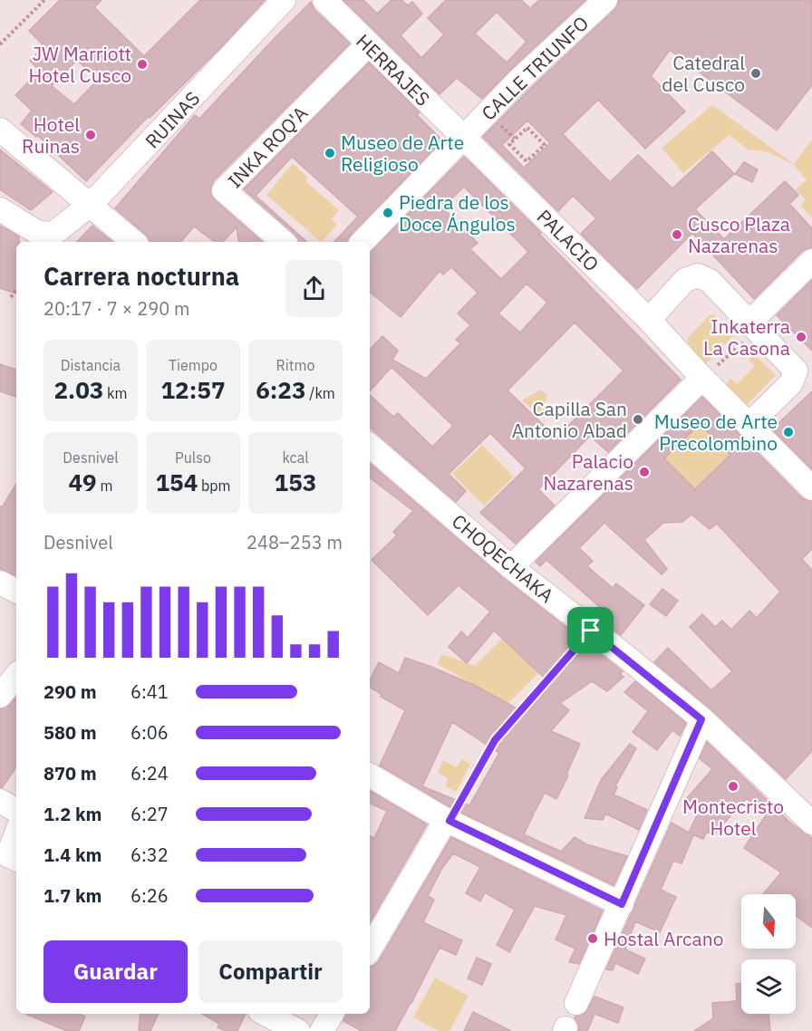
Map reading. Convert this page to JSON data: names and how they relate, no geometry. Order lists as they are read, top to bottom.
{
  "streets": {
    "street": [
      "CALLE TRIUNFO",
      "HERRAJES",
      "RUINAS",
      "INKA ROQ'A",
      "PALACIO",
      "CHOQECHAKA"
    ]
  },
  "crossings": [
    ["CALLE TRIUNFO", "HERRAJES"],
    ["CALLE TRIUNFO", "PALACIO"],
    ["HERRAJES", "INKA ROQ'A"],
    ["HERRAJES", "PALACIO"]
  ],
  "places": [
    "JW Marriott Hotel Cusco",
    "Catedral del Cusco",
    "Hotel Ruinas",
    "Museo de Arte Religioso",
    "Piedra de los Doce Ángulos",
    "Cusco Plaza Nazarenas",
    "Inkaterra La Casona",
    "Capilla San Antonio Abad",
    "Museo de Arte Precolombino",
    "Palacio Nazarenas",
    "Montecristo Hotel",
    "Hostal Arcano"
  ],
  "north": "bottom",
  "page": {
    "heading": ["Carrera nocturna", "20:17 · 7 × 290 m"],
    "stats": [
      ["Distancia", "2.03 km"],
      ["Tiempo", "12:57"],
      ["Ritmo", "6:23 /km"],
      ["Desnivel", "49 m"],
      ["Pulso", "154 bpm"],
      ["kcal", "153"]
    ],
    "chart": ["Desnivel", "248–253 m"],
    "list": [
      {
        "name": "290 m",
        "note": "6:41"
      },
      {
        "name": "580 m",
        "note": "6:06"
      },
      {
        "name": "870 m",
        "note": "6:24"
      },
      {
        "name": "1.2 km",
        "note": "6:27"
      },
      {
        "name": "1.4 km",
        "note": "6:32"
      },
      {
        "name": "1.7 km",
        "note": "6:26"
      }
    ],
    "buttons": ["Guardar", "Compartir"]
  }
}
